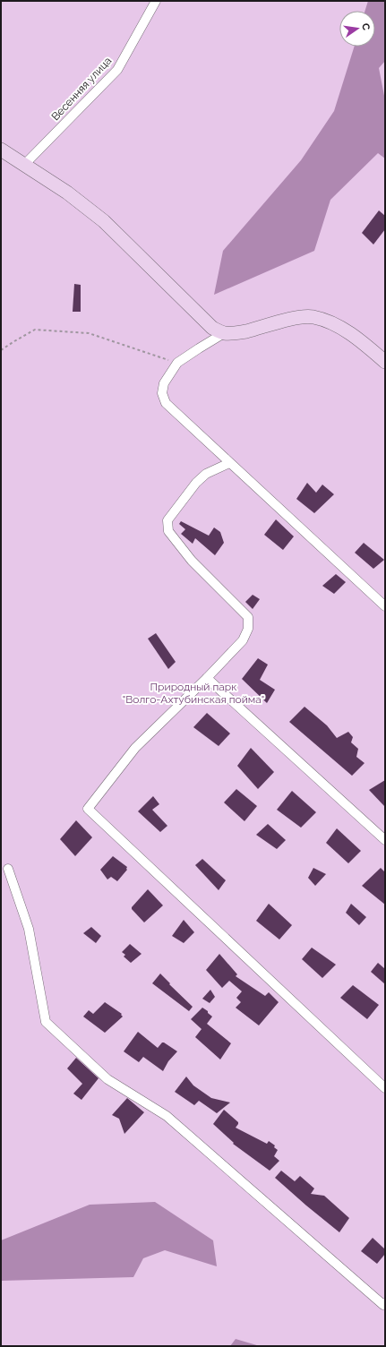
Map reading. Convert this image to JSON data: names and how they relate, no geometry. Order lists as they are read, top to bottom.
{
  "streets": {
    "street": ["Весенняя улица"]
  },
  "parks": ["Природный парк \"Волго-Ахтубинская пойма\""],
  "north": "right"
}
